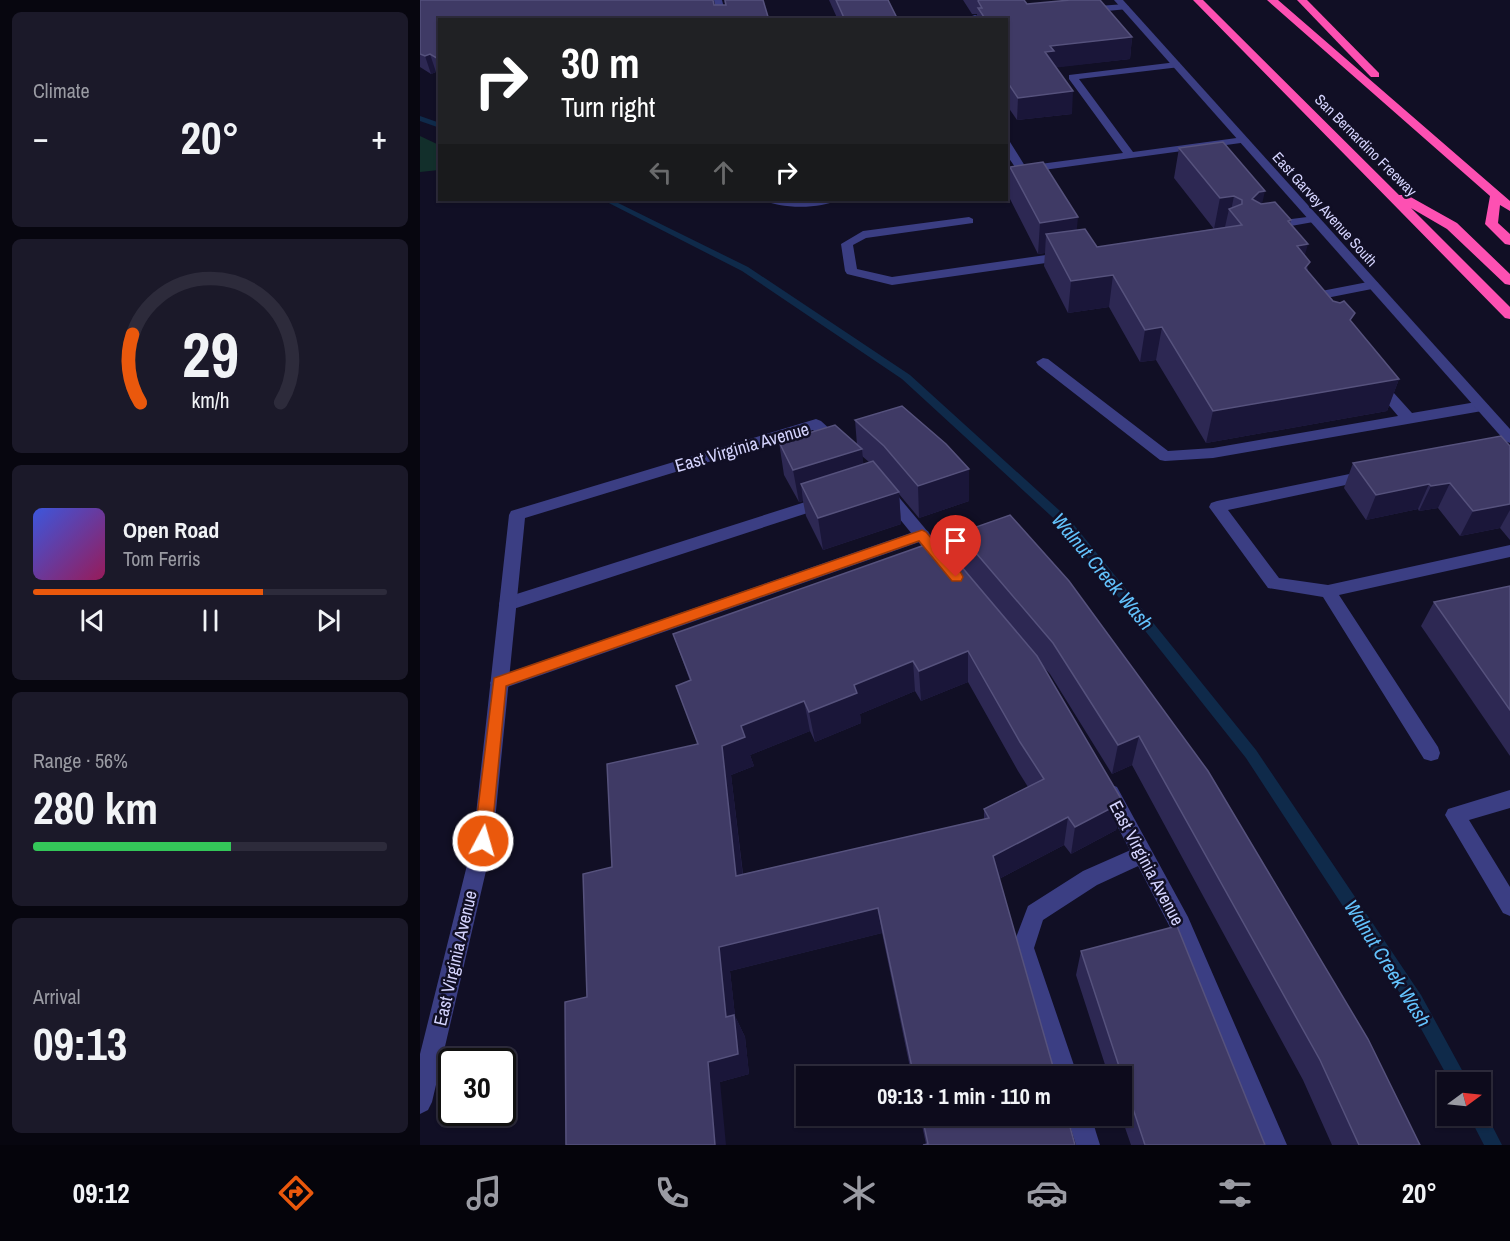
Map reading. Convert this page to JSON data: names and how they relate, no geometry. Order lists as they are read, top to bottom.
{
  "streets": {
    "highway": ["San Bernardino Freeway"],
    "street": ["East Garvey Avenue South", "East Virginia Avenue"]
  },
  "water": ["Walnut Creek Wash"],
  "north": "right",
  "page": {
    "tile": [
      "Climate",
      ["Range · 56%", "280 km"],
      ["Arrival", "09:13"]
    ],
    "turn": ["30 m", "Turn right"],
    "heat": ["−", "20°", "+"],
    "song": ["Open Road", "Tom Ferris"],
    "limit": "30",
    "trip": "09:13 · 1 min · 110 m",
    "tabs": ["09:12", "20°"],
    "gauge": ["29", "km/h"]
  }
}
